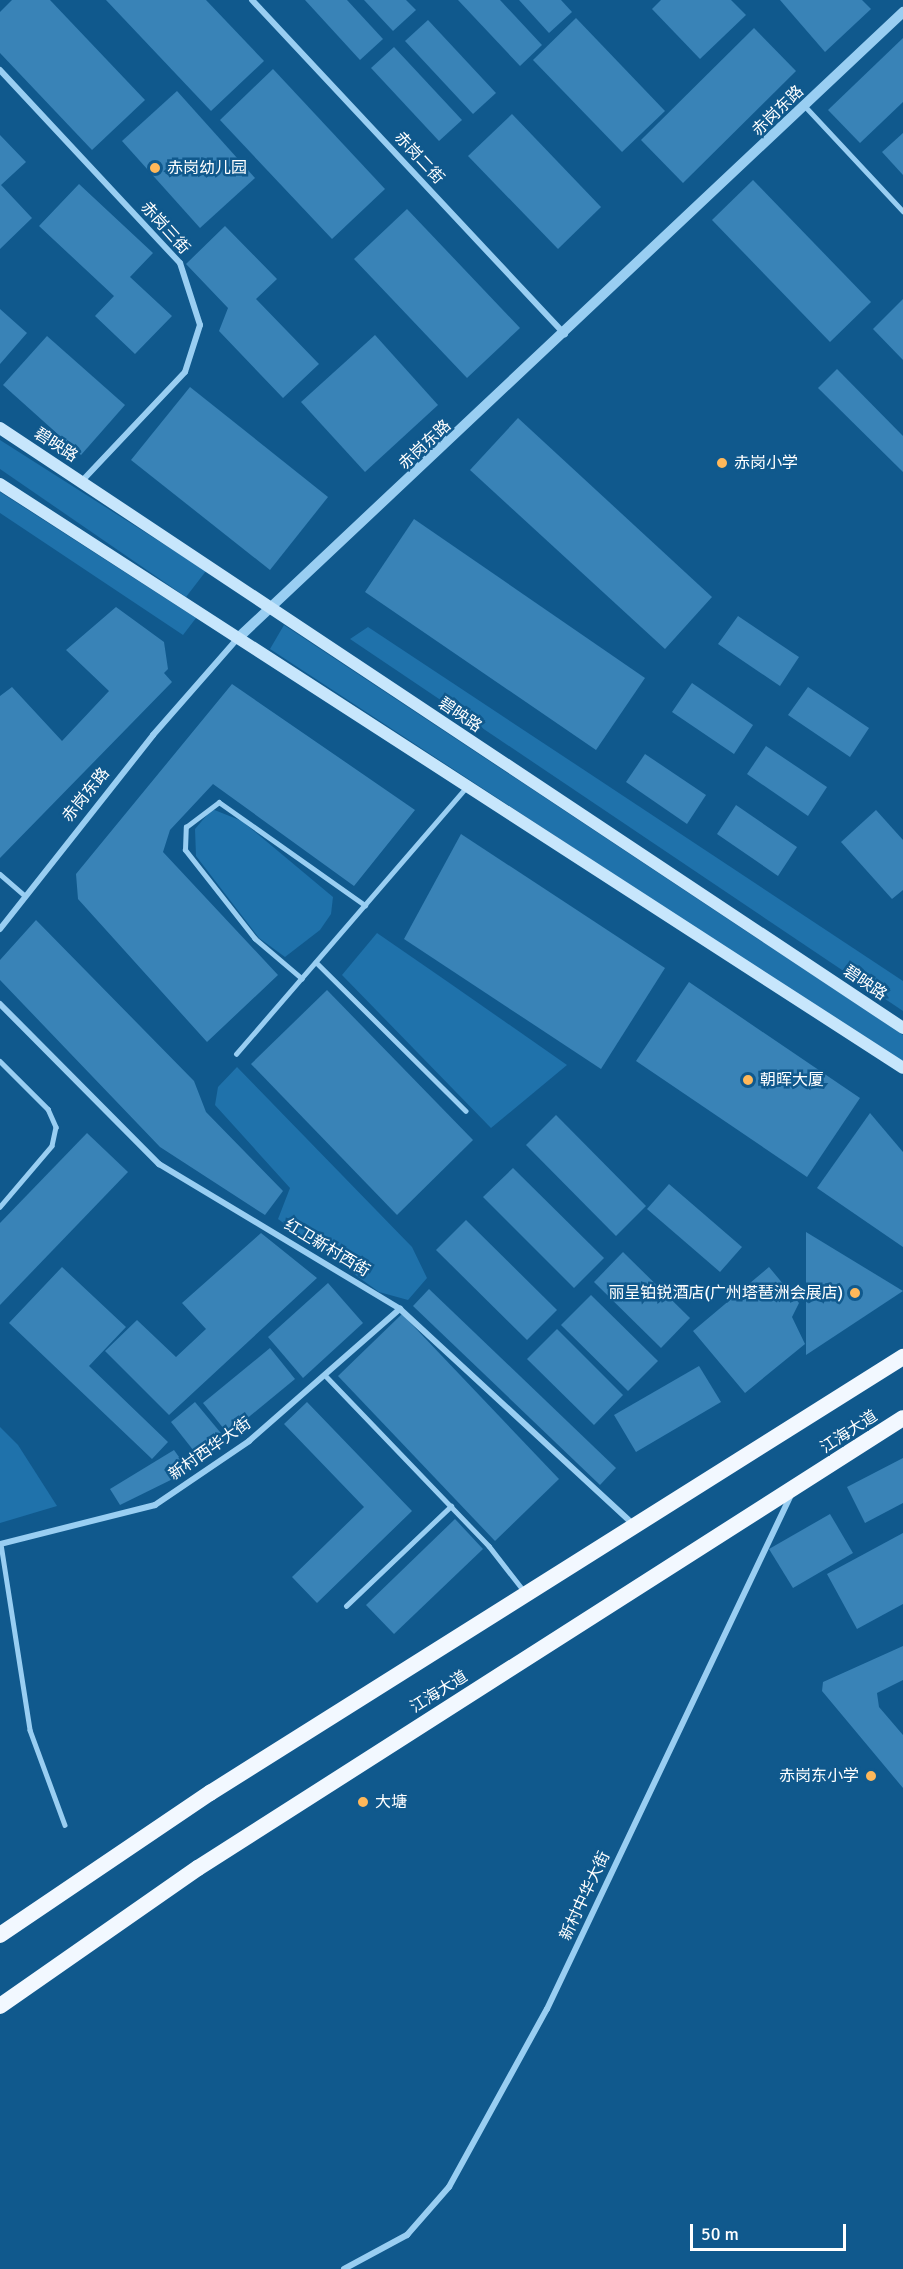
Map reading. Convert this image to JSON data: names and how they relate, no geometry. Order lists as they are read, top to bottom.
{
  "streets": {
    "highway": ["江海大道"],
    "main road": ["碧映路"],
    "street": [
      "赤岗东路",
      "赤岗二街",
      "赤岗三街",
      "红卫新村西街",
      "新村西华大街",
      "新村中华大街"
    ]
  },
  "crossings": [
    ["赤岗东路", "赤岗二街"],
    ["赤岗东路", "碧映路"],
    ["赤岗三街", "碧映路"],
    ["红卫新村西街", "江海大道"],
    ["红卫新村西街", "新村西华大街"],
    ["江海大道", "新村中华大街"]
  ],
  "places": [
    "赤岗幼儿园",
    "赤岗小学",
    "朝晖大厦",
    "丽呈铂锐酒店(广州塔琶洲会展店)",
    "赤岗东小学",
    "大塘"
  ],
  "scale_bar": "50 m"
}
